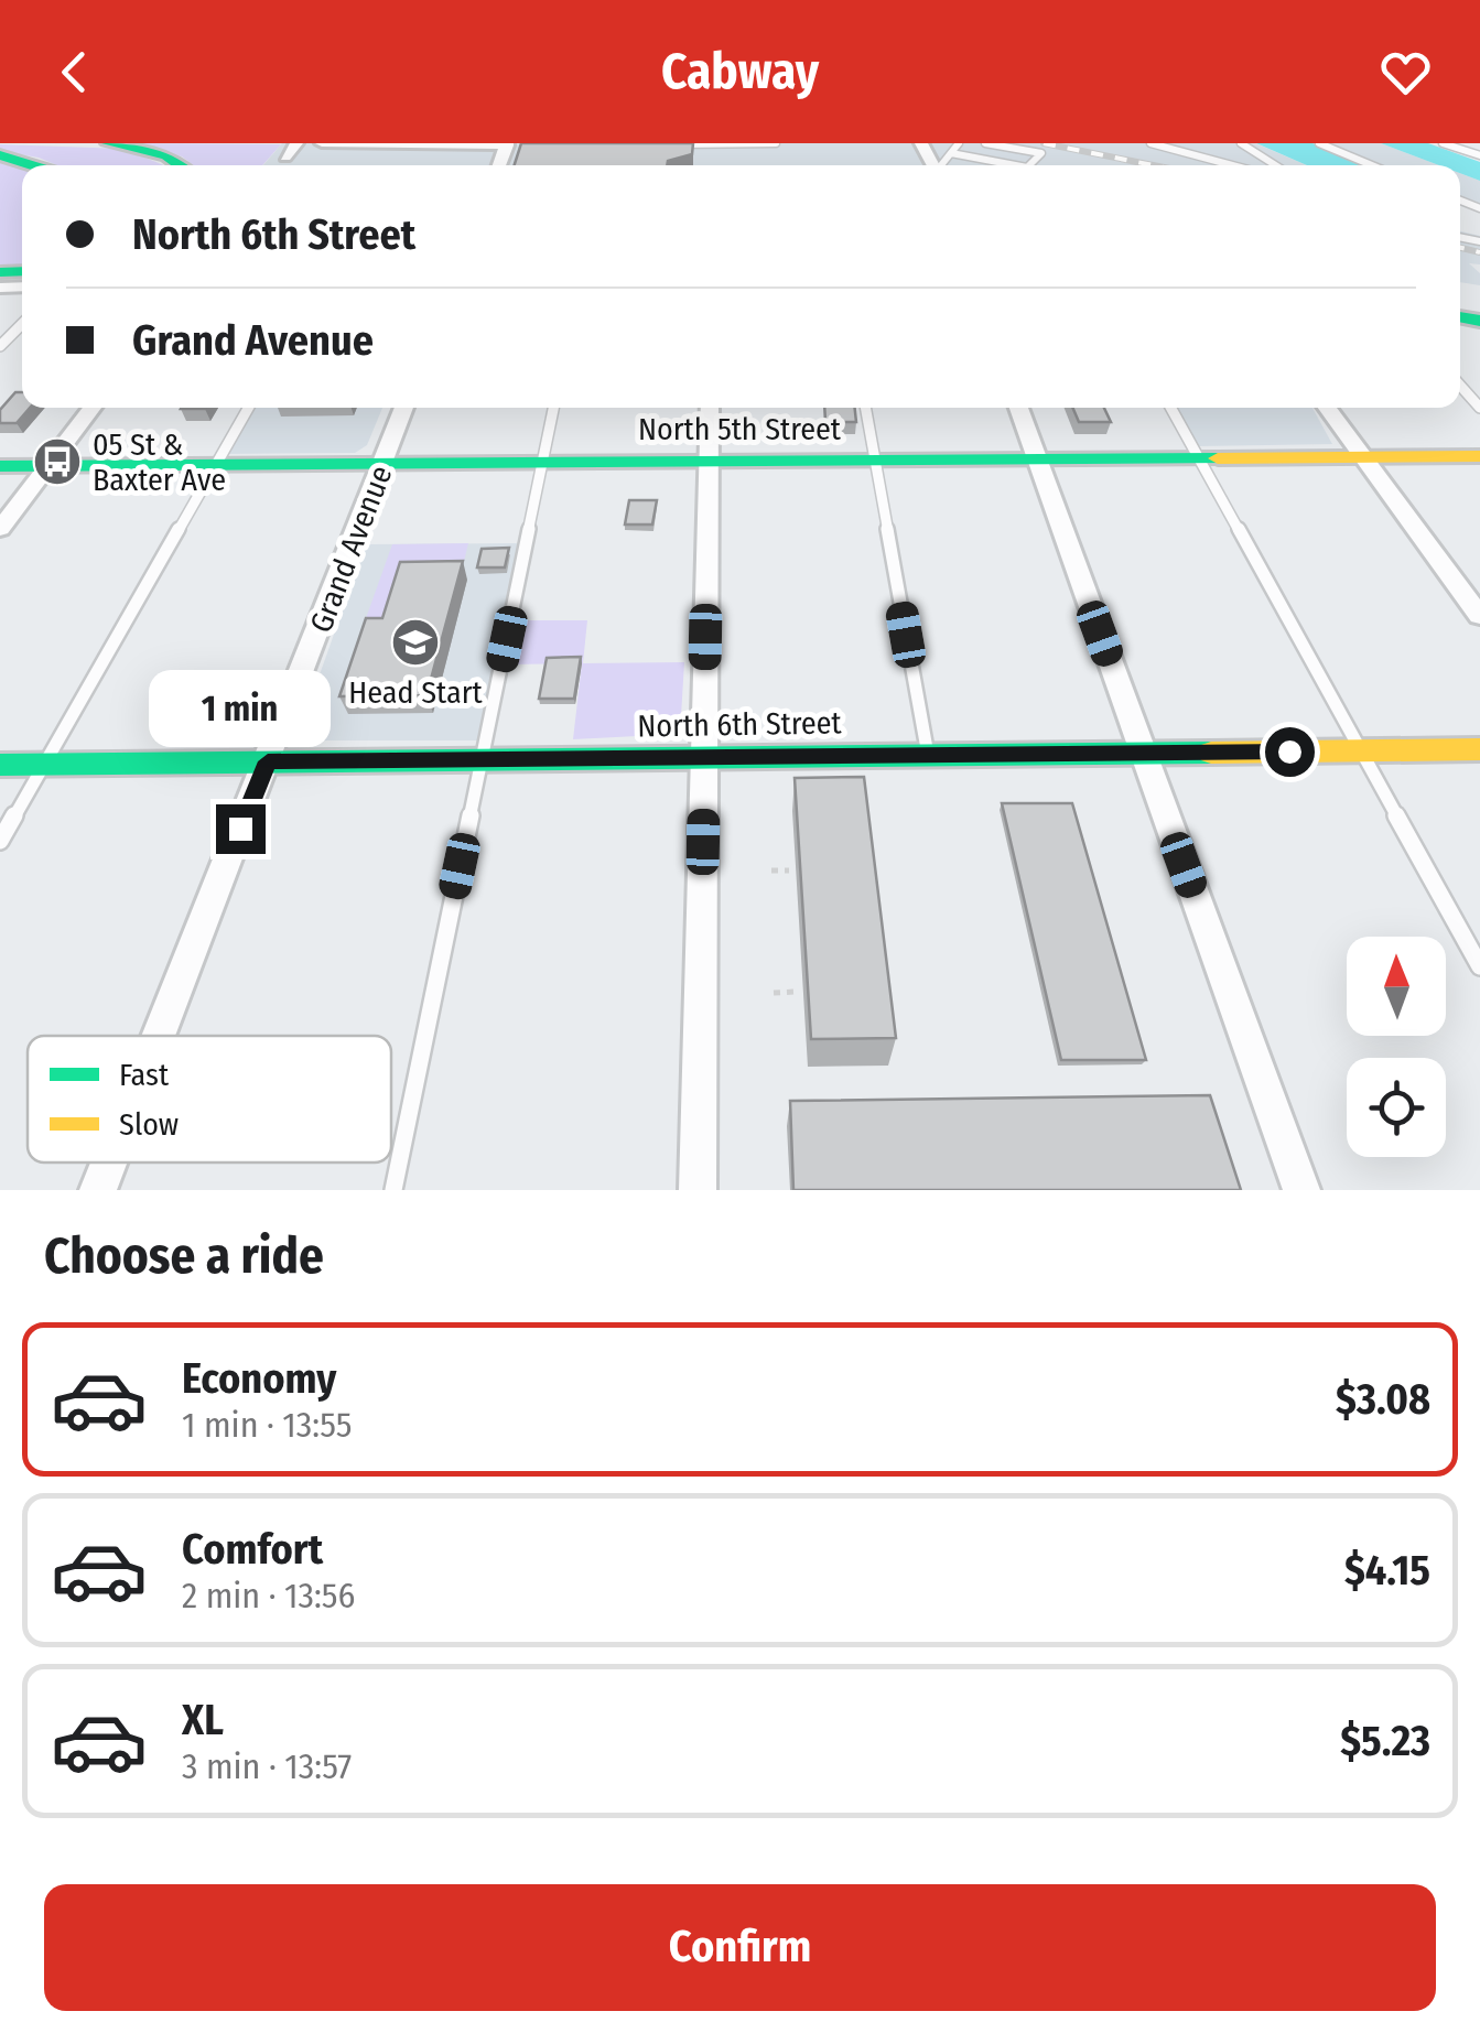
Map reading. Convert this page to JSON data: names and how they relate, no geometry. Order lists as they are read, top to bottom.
{
  "streets": {
    "main road": ["North 5th Street", "North 6th Street"],
    "street": ["Grand Avenue"]
  },
  "crossings": [
    ["North 5th Street", "Grand Avenue"],
    ["Grand Avenue", "North 6th Street"]
  ],
  "places": {
    "bus stop": ["05 St & Baxter Ave"],
    "school or university": ["Head Start"]
  },
  "legend": ["Fast", "Slow"],
  "north": "top",
  "page": {
    "header": "Cabway",
    "banner": ["North 6th Street", "Grand Avenue"],
    "bubble": "1 min",
    "heading": "Choose a ride",
    "list": [
      {
        "name": "Economy",
        "note": "1 min · 13:55",
        "value": "$3.08"
      },
      {
        "name": "Comfort",
        "note": "2 min · 13:56",
        "value": "$4.15"
      },
      {
        "name": "XL",
        "note": "3 min · 13:57",
        "value": "$5.23"
      }
    ],
    "buttons": "Confirm"
  }
}
